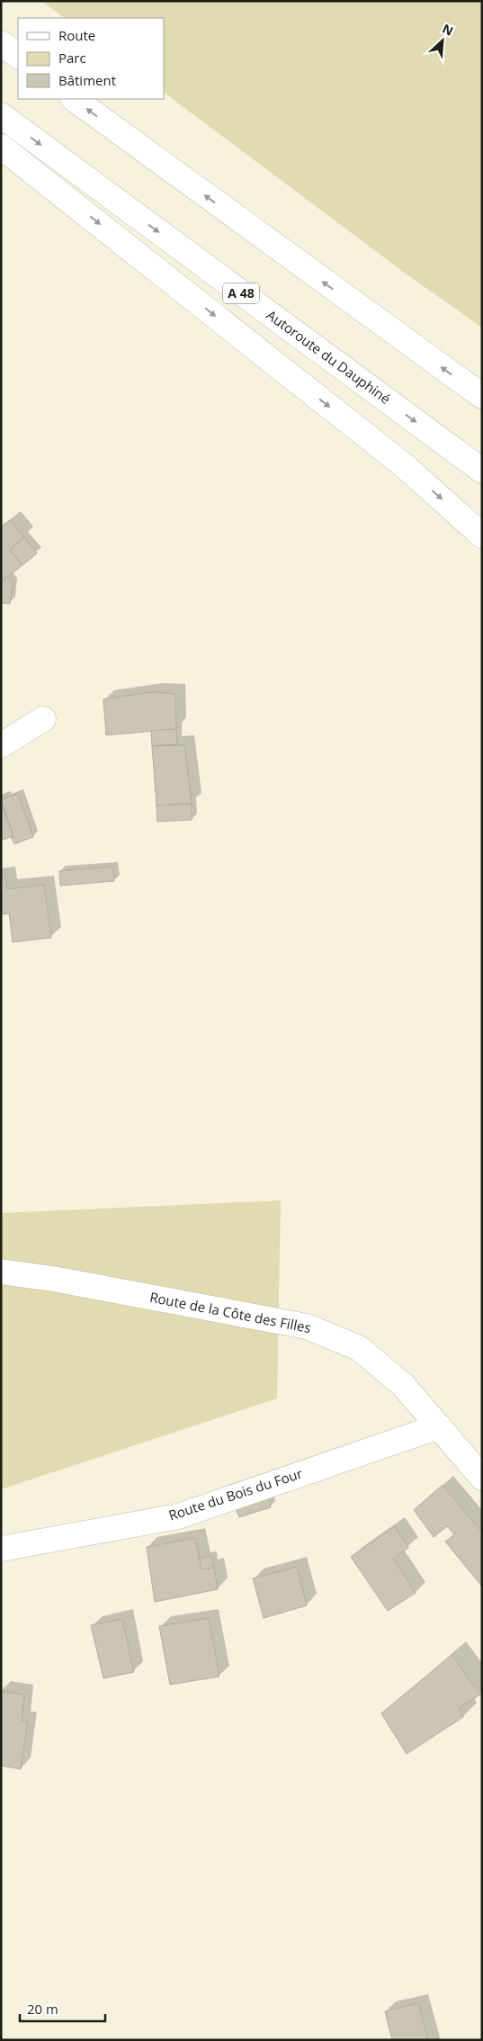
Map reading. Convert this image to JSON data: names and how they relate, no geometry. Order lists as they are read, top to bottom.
{
  "streets": {
    "main road": [
      "A 48",
      "Autoroute du Dauphiné",
      "Route de la Côte des Filles",
      "Route du Bois du Four"
    ]
  },
  "crossings": [
    ["Route de la Côte des Filles", "Route du Bois du Four"]
  ],
  "legend": ["Route", "Parc", "Bâtiment"],
  "scale_bar": "20 m",
  "north": "top right"
}
